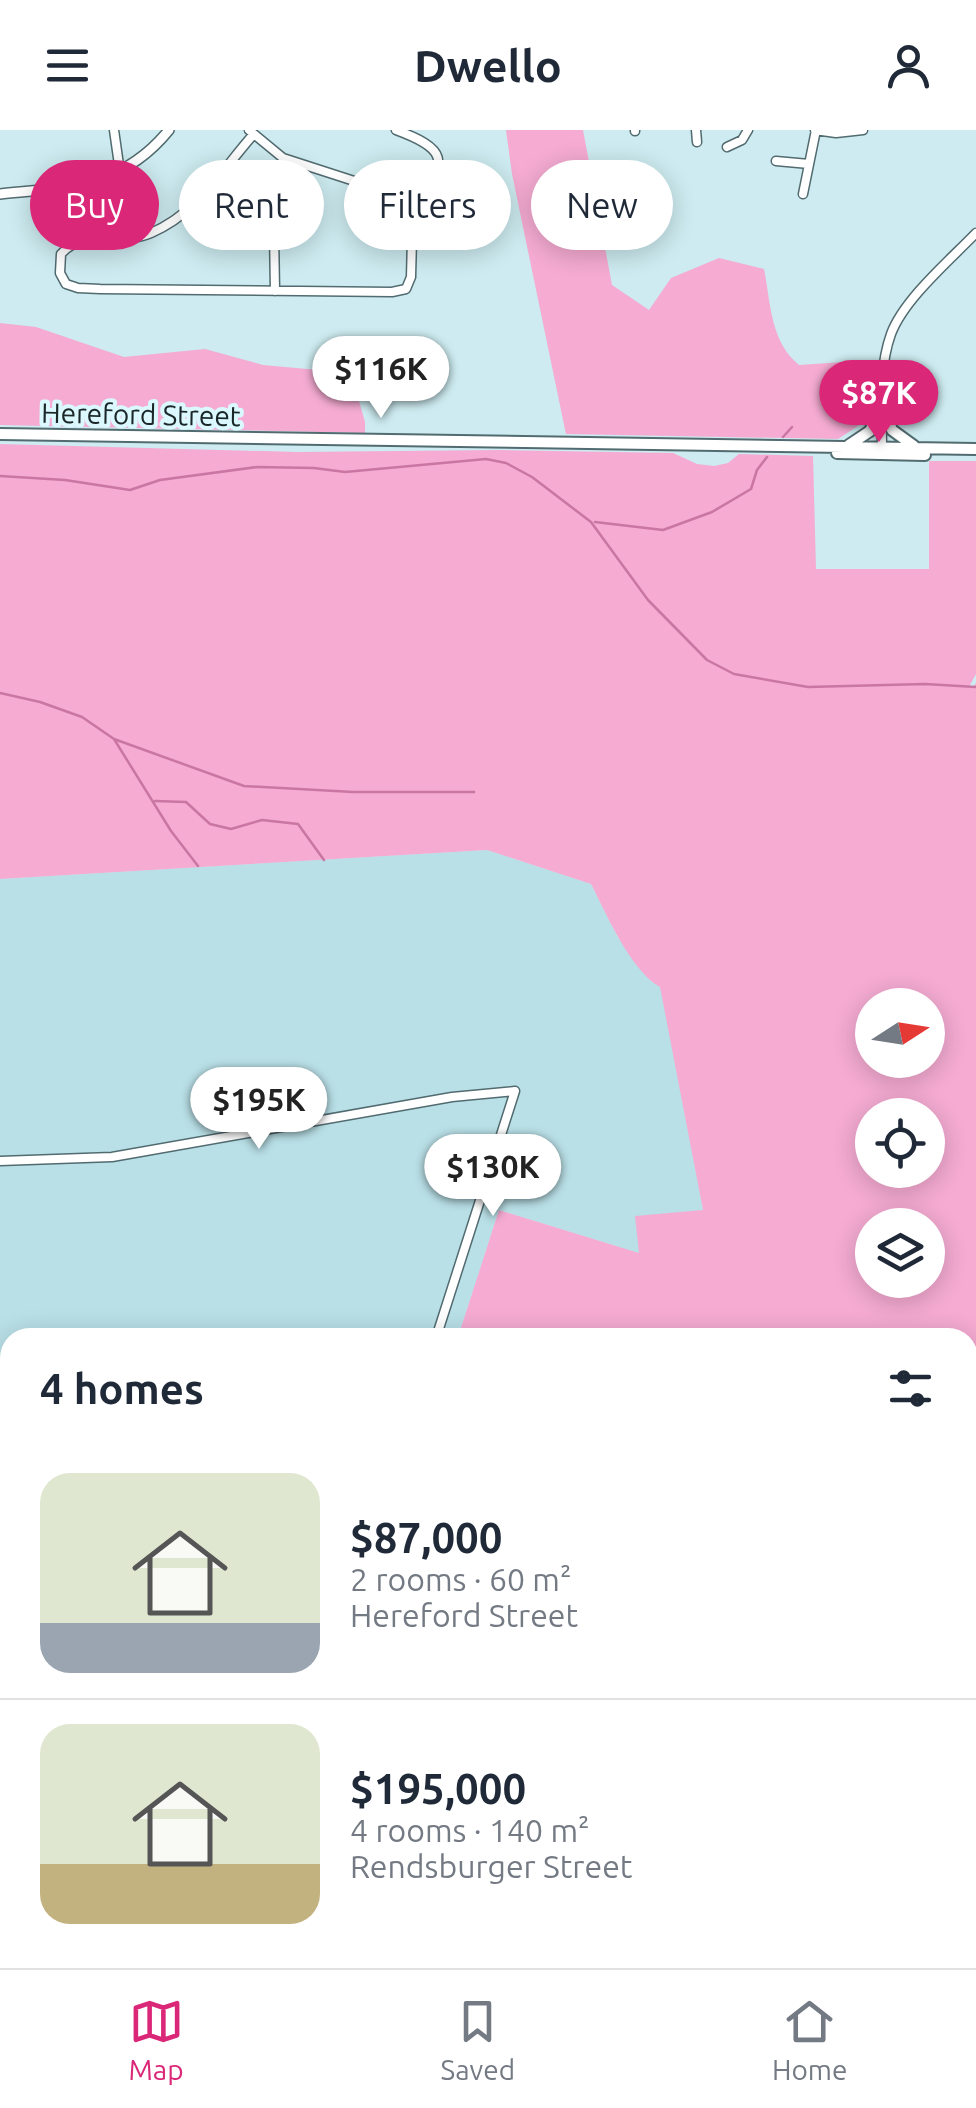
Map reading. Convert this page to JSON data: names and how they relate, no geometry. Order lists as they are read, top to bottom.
{
  "streets": {
    "main road": ["Hereford Street"]
  },
  "north": "right",
  "page": {
    "header": "Dwello",
    "chip": [
      "Buy",
      "Rent",
      "Filters",
      "New"
    ],
    "price": [
      "$116K",
      "$87K",
      "$195K",
      "$130K"
    ],
    "heading": "4 homes",
    "list": [
      {
        "name": "$87,000",
        "note": "2 rooms · 60 m² · Hereford Street"
      },
      {
        "name": "$195,000",
        "note": "4 rooms · 140 m² · Rendsburger Street"
      }
    ],
    "tabs": ["Map", "Saved", "Home"]
  }
}
